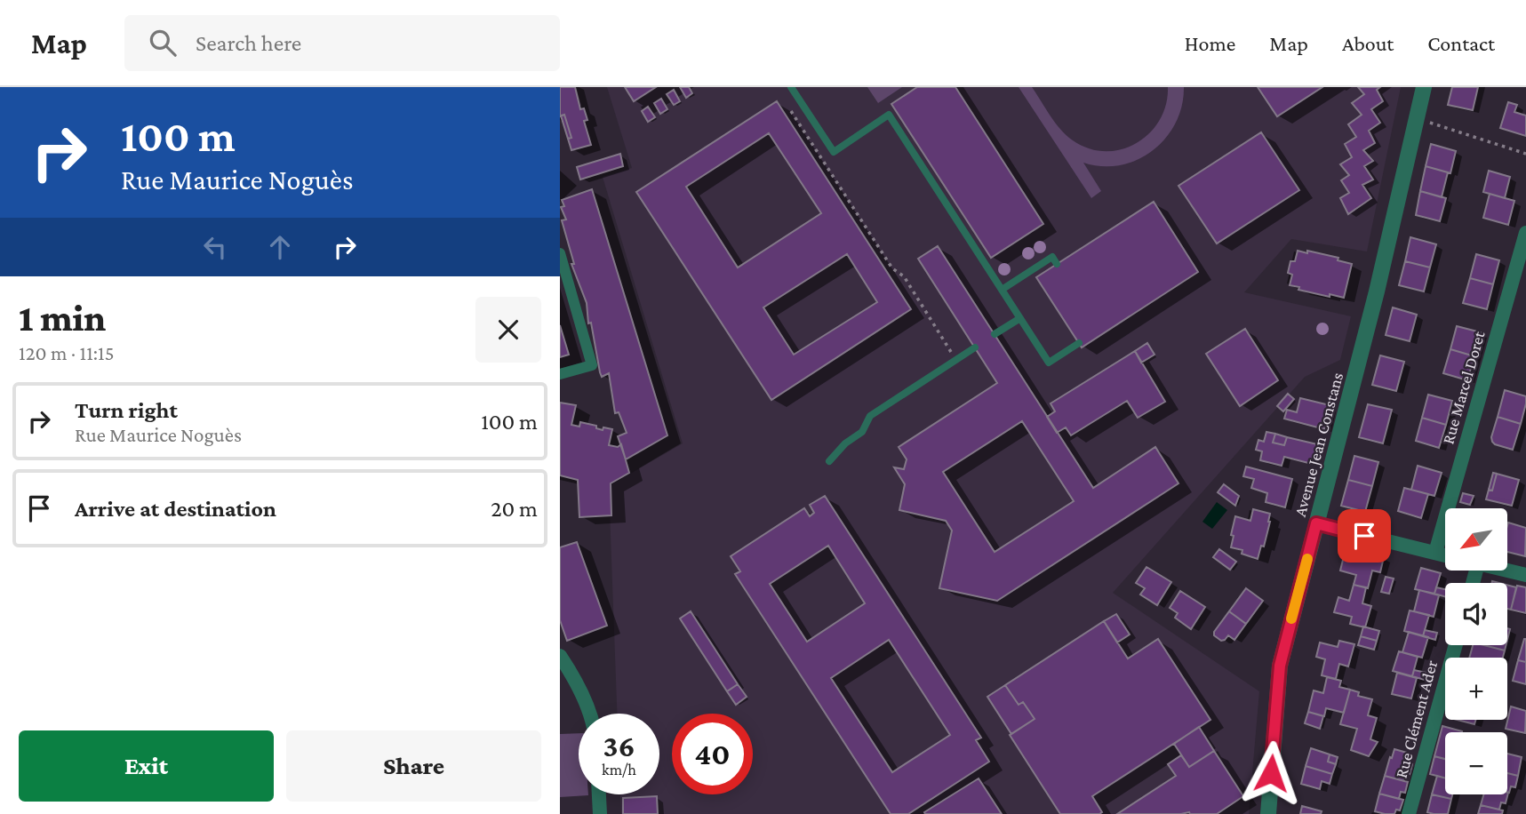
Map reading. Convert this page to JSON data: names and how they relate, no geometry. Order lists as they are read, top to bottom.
{
  "streets": {
    "street": ["Rue Marcel Doret", "Avenue Jean Constans", "Rue Clément Ader"]
  },
  "north": "bottom left",
  "page": {
    "header": "Map",
    "search": "Search here",
    "nav": [
      "Home",
      "Map",
      "About",
      "Contact"
    ],
    "turn": ["100 m", "Rue Maurice Noguès"],
    "heading": ["1 min", "120 m · 11:15"],
    "list": [
      {
        "name": "Turn right",
        "note": "Rue Maurice Noguès",
        "value": "100 m"
      },
      {
        "name": "Arrive at destination",
        "value": "20 m"
      }
    ],
    "map_buttons": ["+", "−"],
    "speed": "36 km/h",
    "limit": "40",
    "buttons": ["Exit", "Share"]
  }
}
